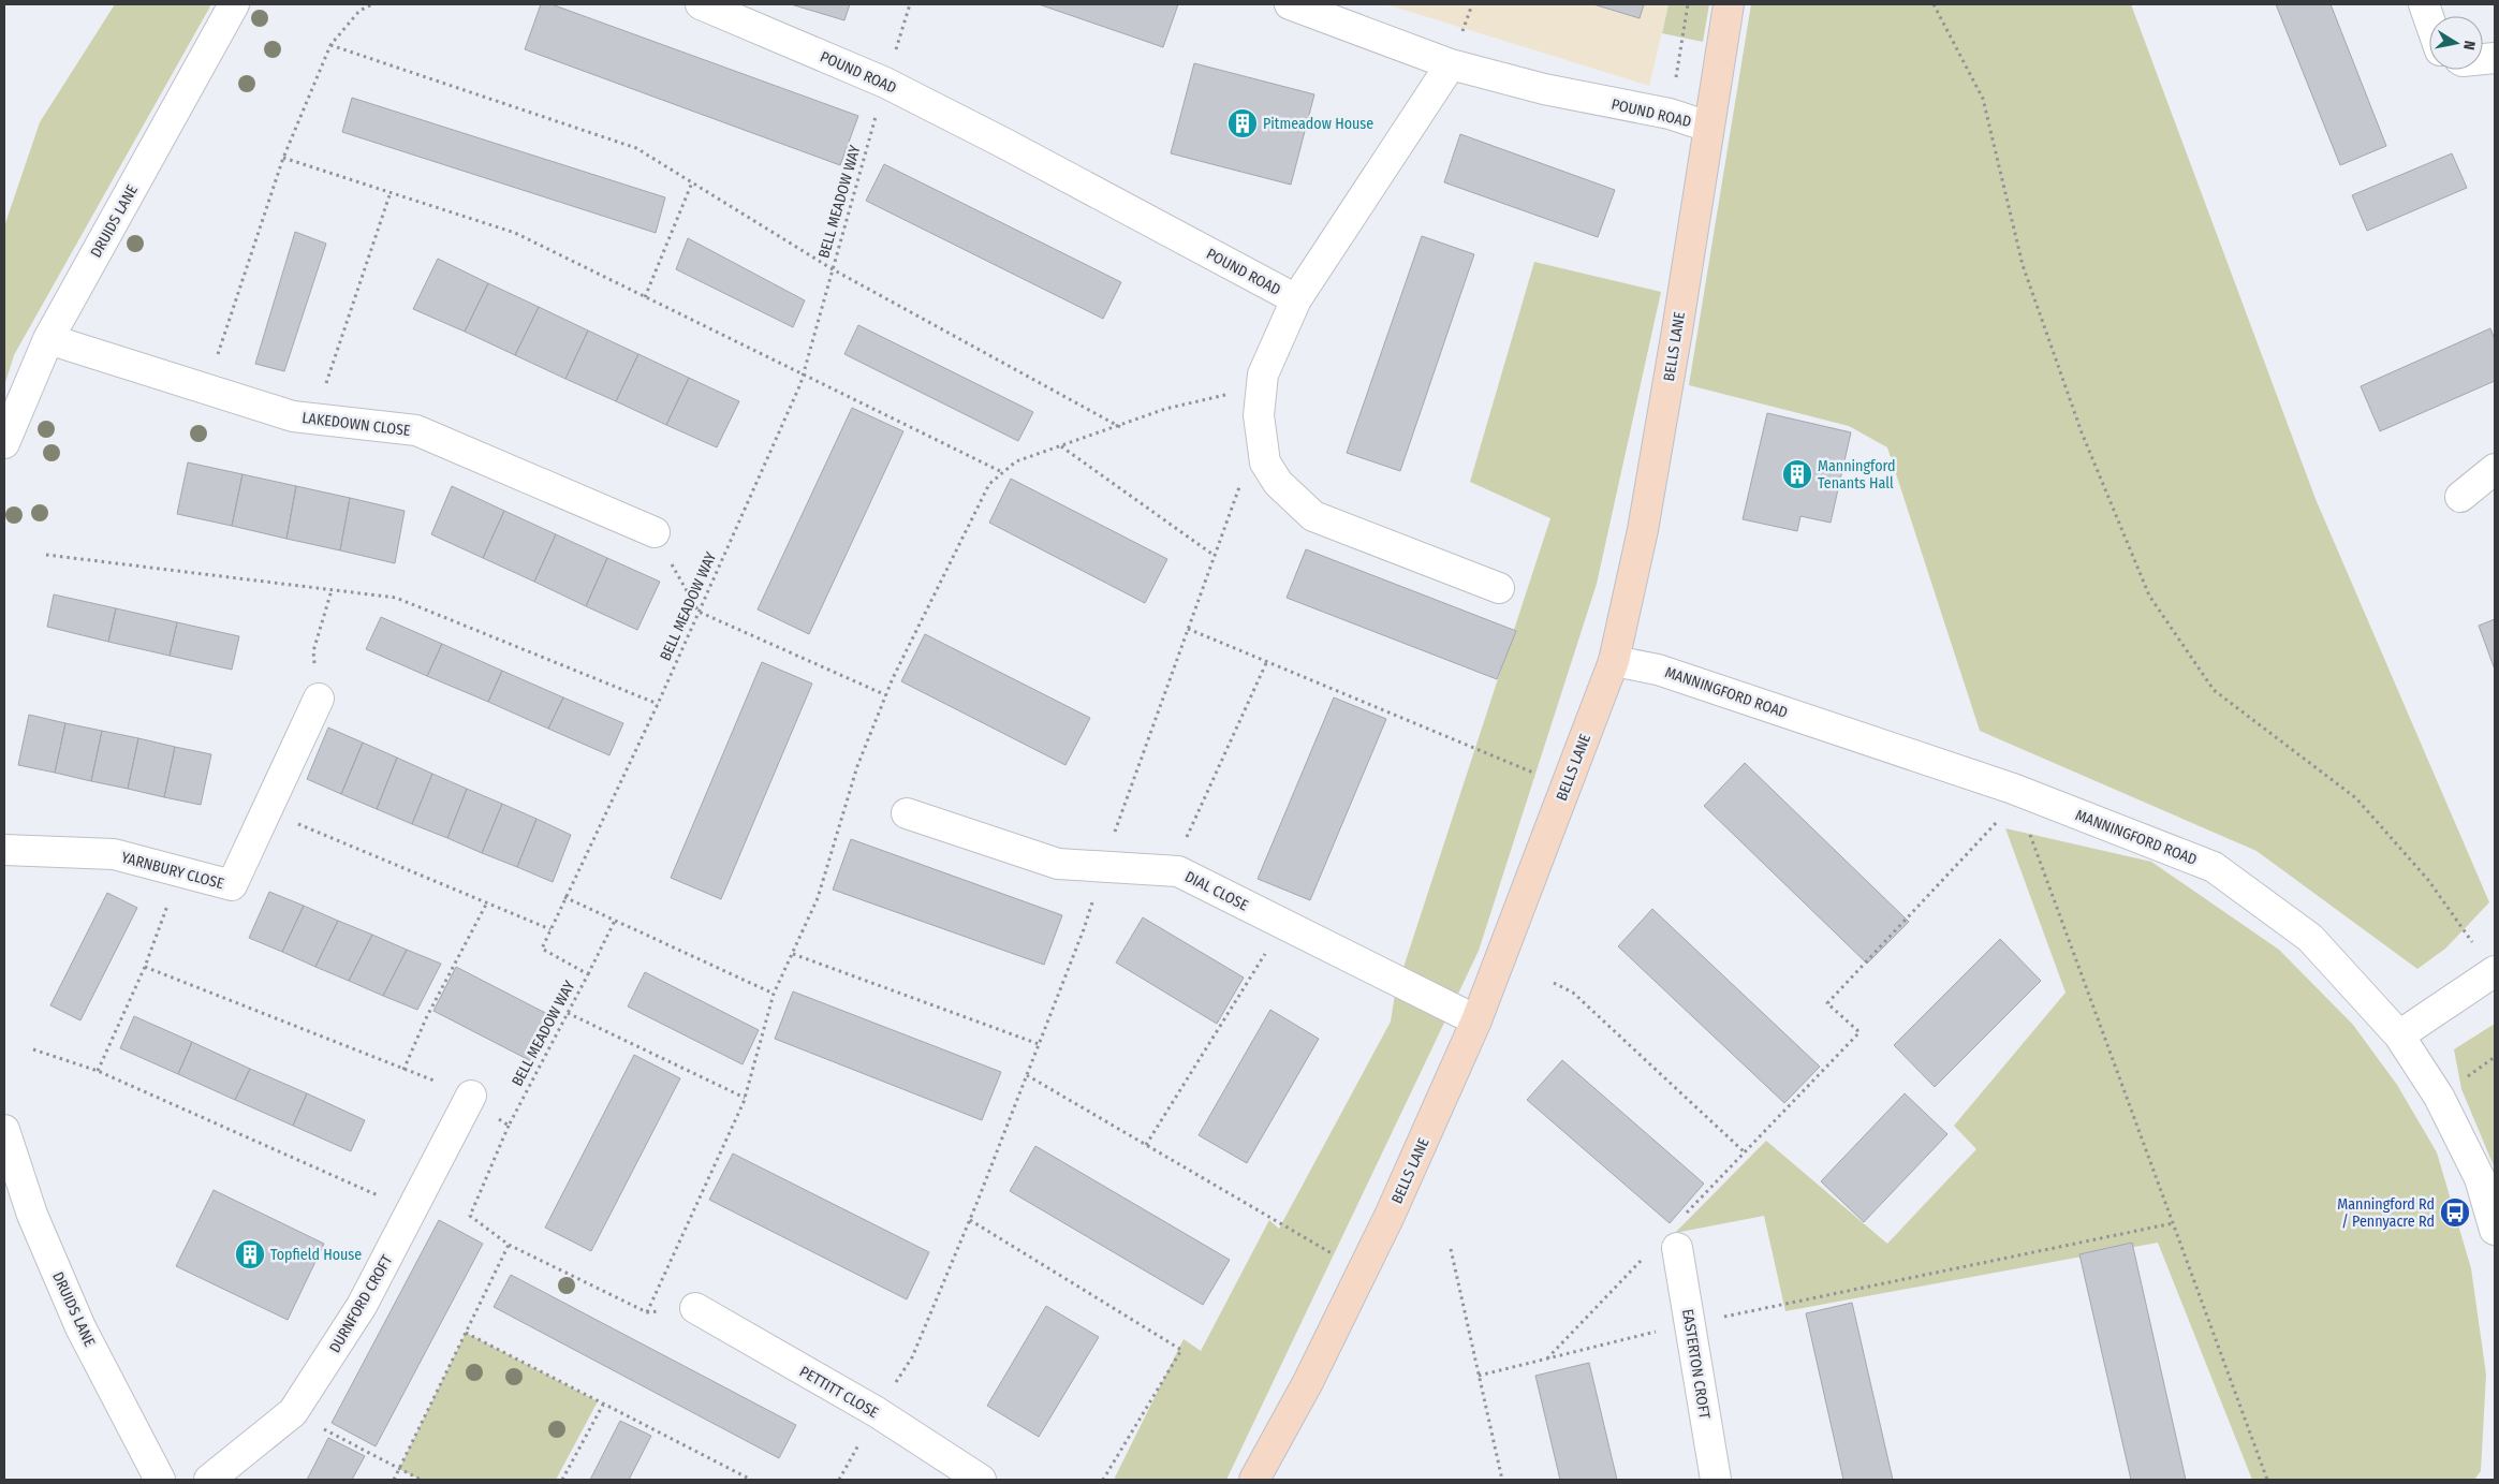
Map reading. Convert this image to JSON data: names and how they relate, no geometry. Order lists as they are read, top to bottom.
{
  "streets": {
    "street": [
      "POUND ROAD",
      "DRUIDS LANE",
      "BELLS LANE",
      "LAKEDOWN CLOSE",
      "MANNINGFORD ROAD",
      "YARNBURY CLOSE",
      "DIAL CLOSE",
      "DURNFORD CROFT",
      "EASTERTON CROFT",
      "PETTITT CLOSE"
    ],
    "path": ["BELL MEADOW WAY"]
  },
  "crossings": [
    ["POUND ROAD", "BELL MEADOW WAY"],
    ["POUND ROAD", "BELLS LANE"],
    ["DRUIDS LANE", "LAKEDOWN CLOSE"],
    ["BELLS LANE", "MANNINGFORD ROAD"],
    ["BELLS LANE", "DIAL CLOSE"]
  ],
  "places": {
    "building": ["Pitmeadow House", "Manningford Tenants Hall", "Topfield House"],
    "bus stop": ["Manningford Rd / Pennyacre Rd"]
  },
  "north": "right"
}
